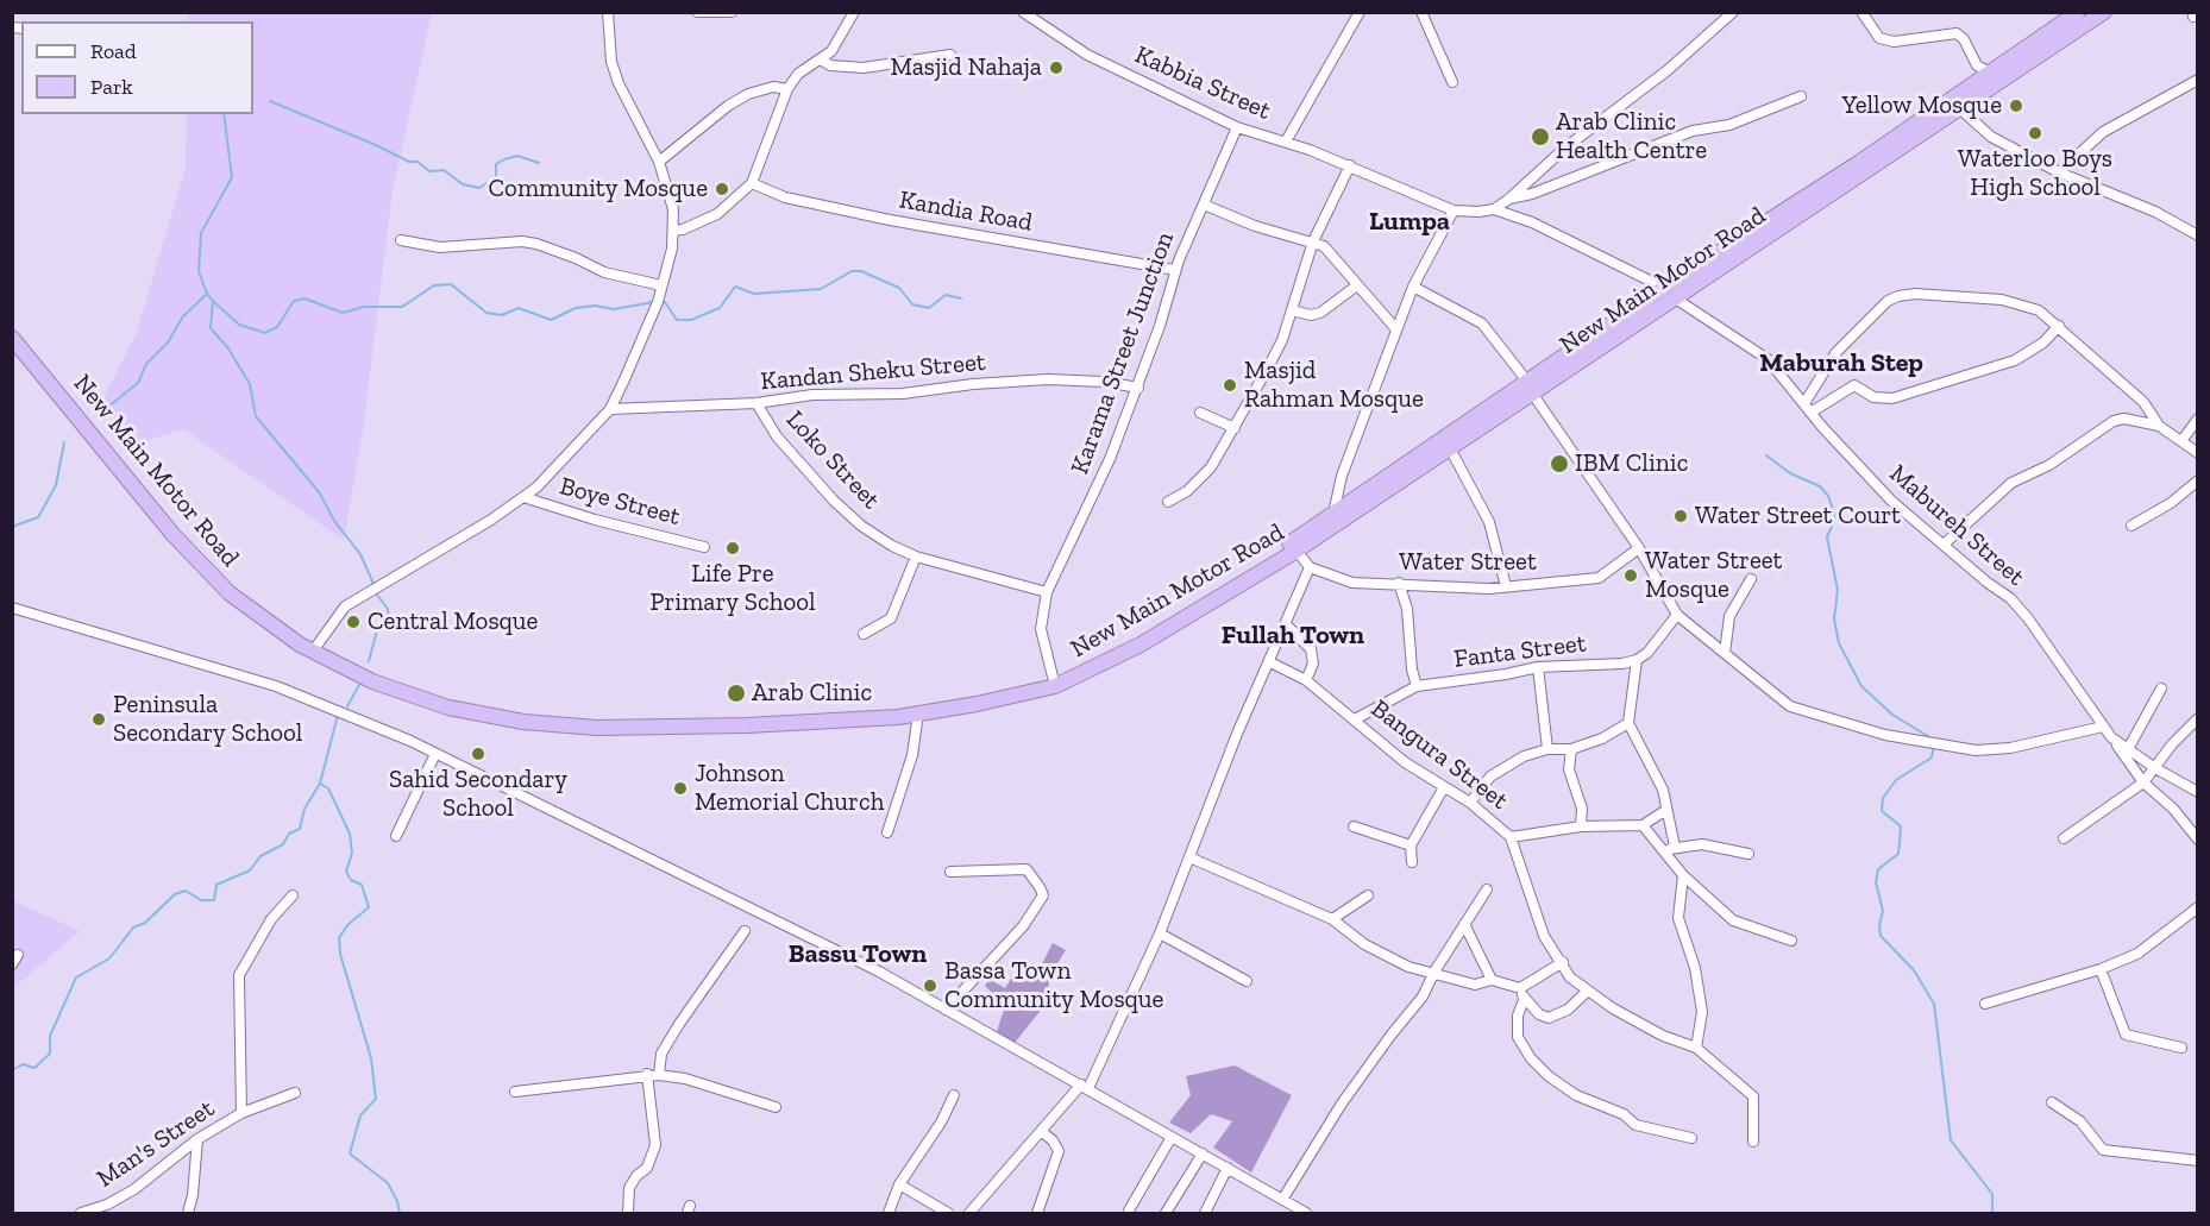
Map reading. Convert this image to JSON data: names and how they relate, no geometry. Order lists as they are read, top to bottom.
{
  "streets": {
    "highway": ["New Main Motor Road"],
    "street": [
      "Kabbia Street",
      "Kandia Road",
      "Karama Street Junction",
      "Kandan Sheku Street",
      "Loko Street",
      "Boye Street",
      "Mabureh Street",
      "Water Street",
      "Fanta Street",
      "Bangura Street",
      "Man's Street"
    ]
  },
  "crossings": [
    ["Kabbia Street", "Karama Street Junction"],
    ["Kandia Road", "Karama Street Junction"],
    ["New Main Motor Road", "Karama Street Junction"],
    ["New Main Motor Road", "Mabureh Street"],
    ["New Main Motor Road", "Water Street"],
    ["Karama Street Junction", "Kandan Sheku Street"],
    ["Karama Street Junction", "Loko Street"],
    ["Kandan Sheku Street", "Loko Street"],
    ["Fanta Street", "Bangura Street"]
  ],
  "districts": [
    "Lumpa",
    "Maburah Step",
    "Fullah Town",
    "Bassu Town"
  ],
  "places": [
    "Masjid Nahaja",
    "Yellow Mosque",
    "Waterloo Boys High School",
    "Arab Clinic Health Centre",
    "Community Mosque",
    "Masjid Rahman Mosque",
    "IBM Clinic",
    "Water Street Court",
    "Life Pre Primary School",
    "Water Street Mosque",
    "Central Mosque",
    "Arab Clinic",
    "Peninsula Secondary School",
    "Sahid Secondary School",
    "Johnson Memorial Church",
    "Bassa Town Community Mosque"
  ],
  "legend": ["Road", "Park"]
}
